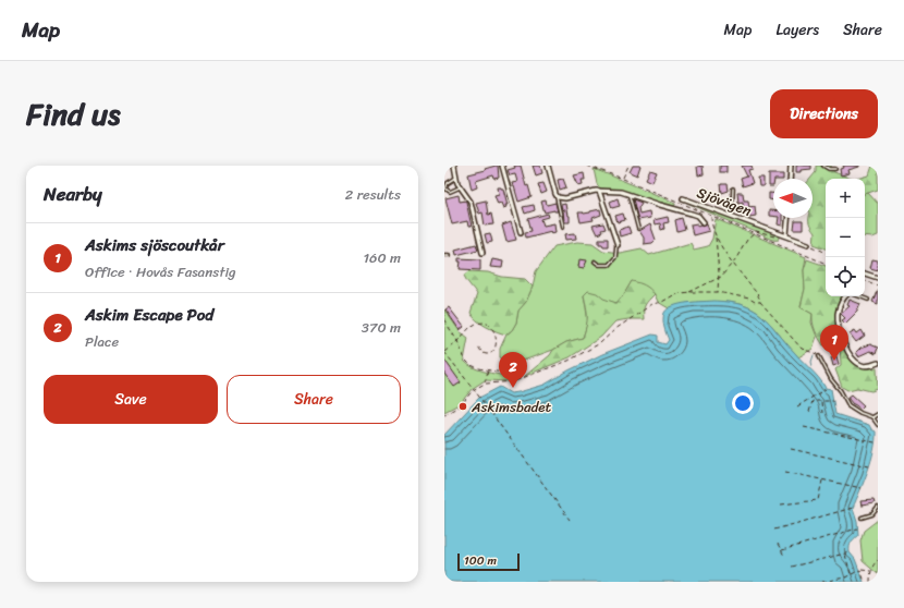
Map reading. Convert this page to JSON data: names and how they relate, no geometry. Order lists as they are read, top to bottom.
{
  "streets": {
    "street": ["Sjövägen"]
  },
  "places": ["Askimsbadet"],
  "scale_bar": "100 m",
  "north": "left",
  "page": {
    "header": "Map",
    "nav": ["Map", "Layers", "Share"],
    "title": "Find us",
    "buttons": [
      "Directions",
      ["Save", "Share"]
    ],
    "heading": ["Nearby", "2 results"],
    "map_buttons": ["+", "−"],
    "list": [
      {
        "mark": "1",
        "name": "Askims sjöscoutkår",
        "note": "Office · Hovås Fasanstig",
        "value": "160 m"
      },
      {
        "mark": "2",
        "name": "Askim Escape Pod",
        "note": "Place",
        "value": "370 m"
      }
    ],
    "pins": ["1", "2"],
    "scale": "100 m"
  }
}
